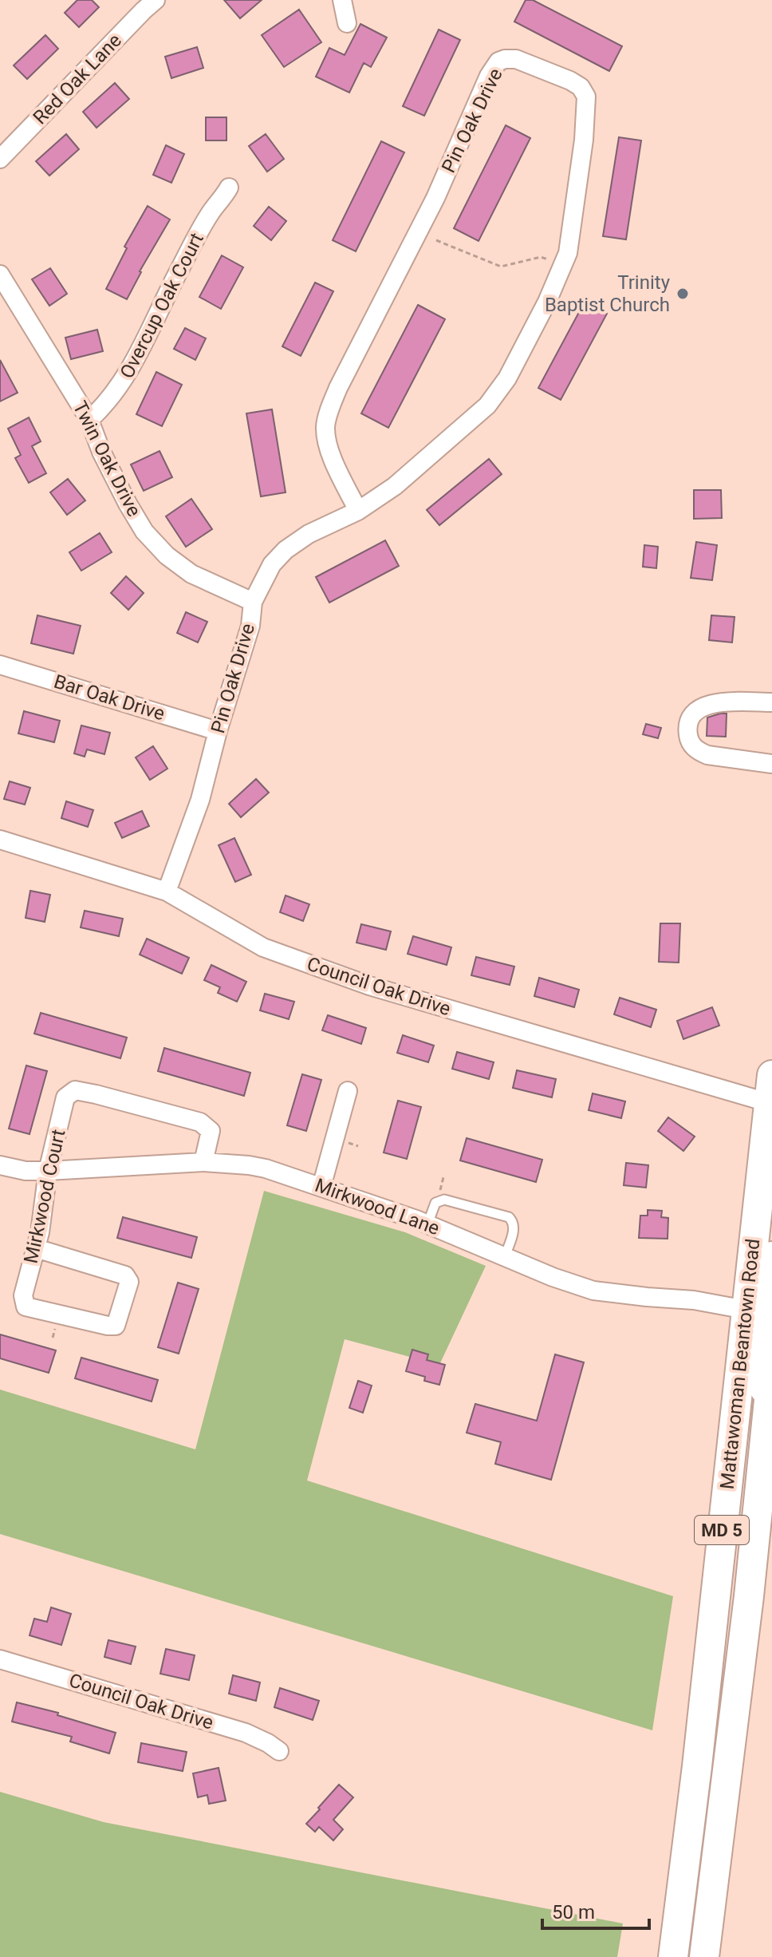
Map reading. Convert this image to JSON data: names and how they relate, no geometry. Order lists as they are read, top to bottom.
{
  "streets": {
    "highway": ["Mattawoman Beantown Road", "MD 5"],
    "street": [
      "Red Oak Lane",
      "Pin Oak Drive",
      "Overcup Oak Court",
      "Twin Oak Drive",
      "Bar Oak Drive",
      "Council Oak Drive",
      "Mirkwood Court",
      "Mirkwood Lane"
    ]
  },
  "crossings": [
    ["Pin Oak Drive", "Twin Oak Drive"],
    ["Pin Oak Drive", "Bar Oak Drive"],
    ["Pin Oak Drive", "Council Oak Drive"],
    ["Overcup Oak Court", "Twin Oak Drive"],
    ["Council Oak Drive", "Mattawoman Beantown Road"],
    ["Mirkwood Court", "Mirkwood Lane"],
    ["Mirkwood Lane", "Mattawoman Beantown Road"]
  ],
  "places": ["Trinity Baptist Church"],
  "scale_bar": "50 m"
}
